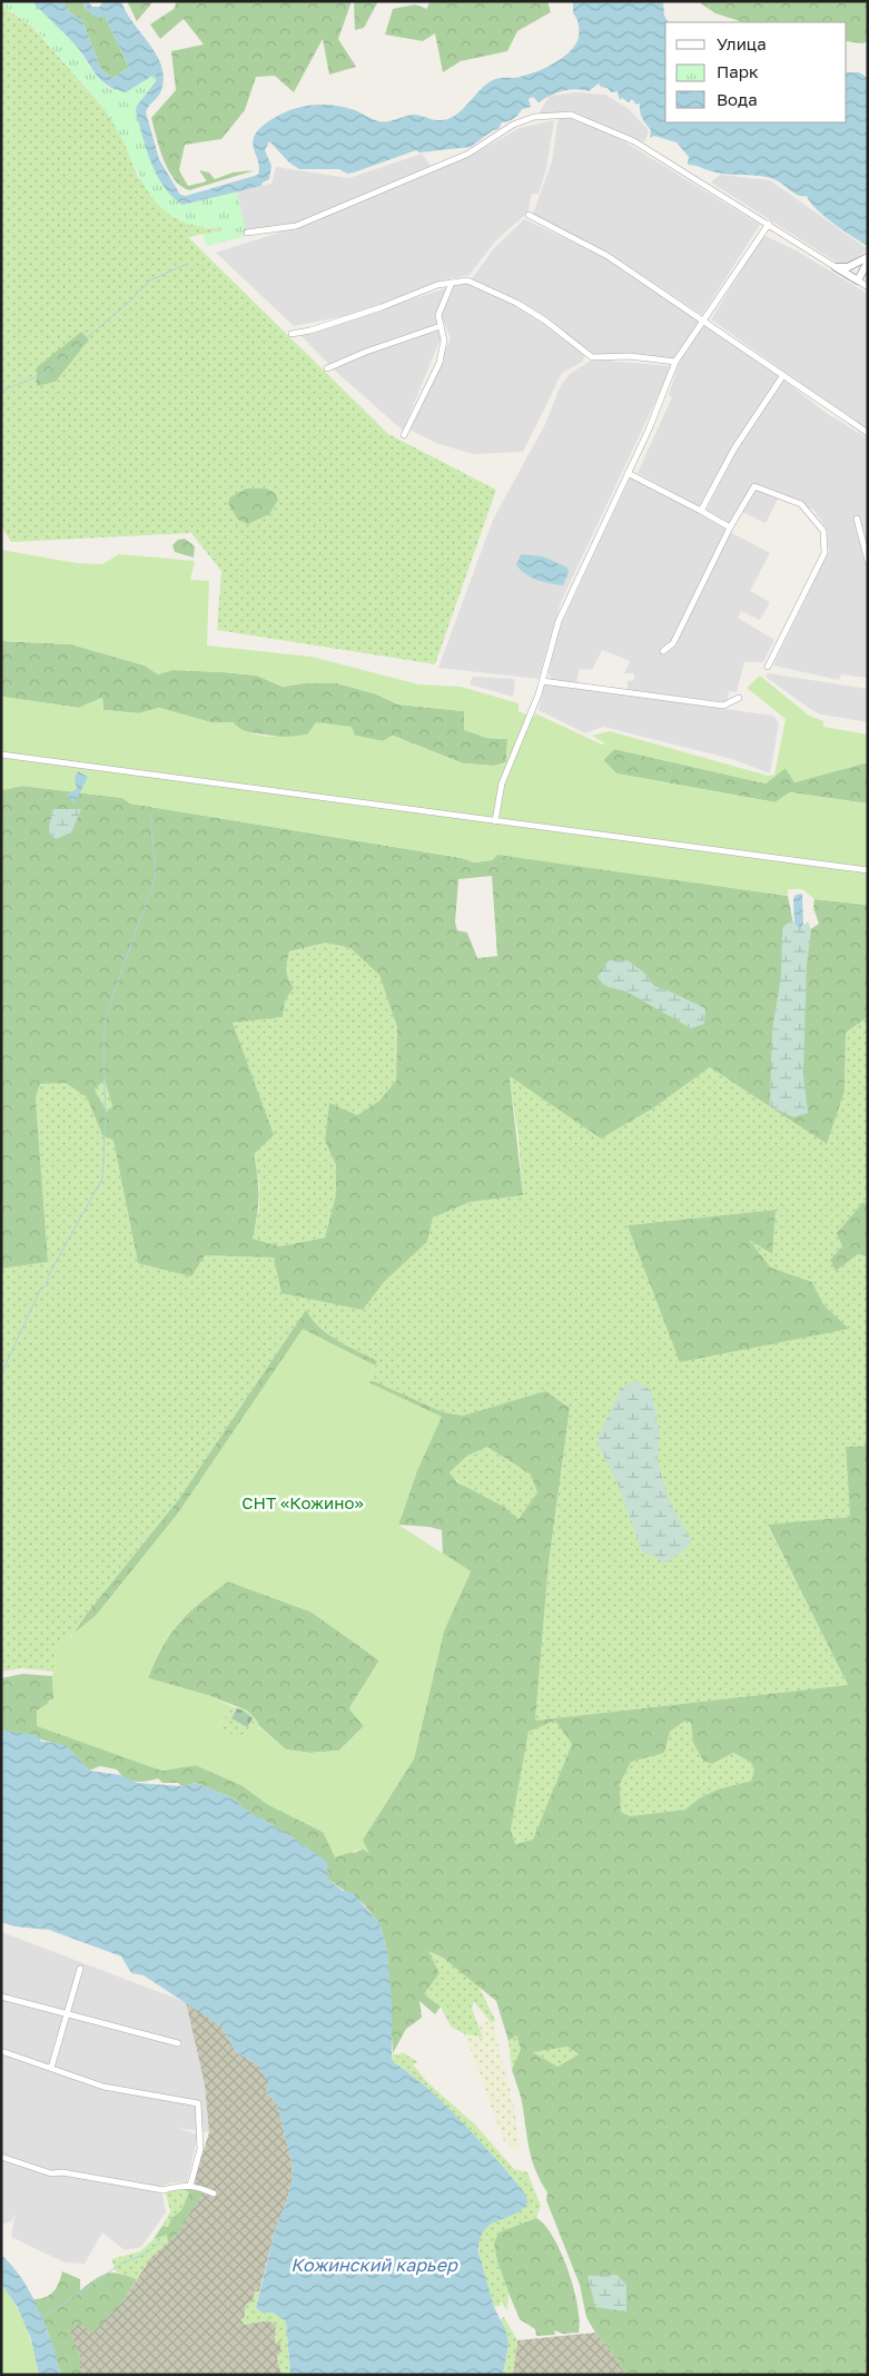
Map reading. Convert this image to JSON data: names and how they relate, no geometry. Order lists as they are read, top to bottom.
{
  "water": ["Кожинский карьер"],
  "parks": ["СНТ «Кожино»"],
  "legend": ["Улица", "Парк", "Вода"]
}
